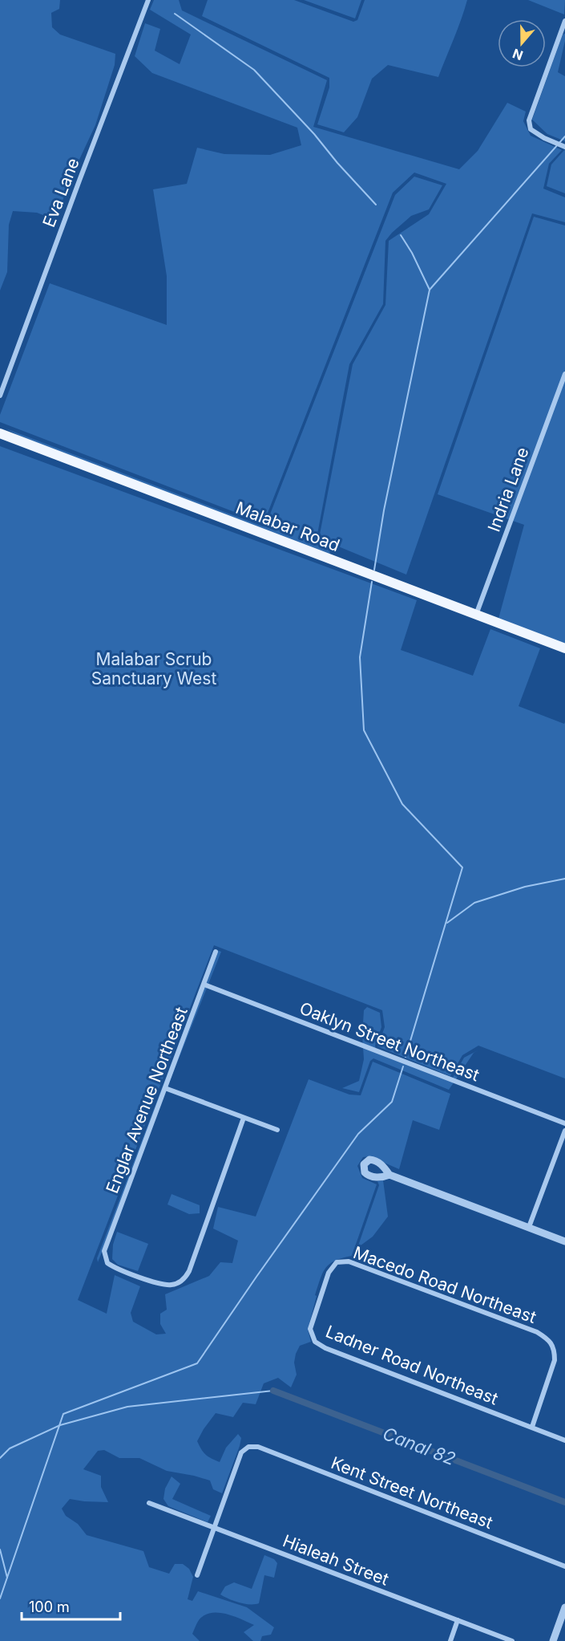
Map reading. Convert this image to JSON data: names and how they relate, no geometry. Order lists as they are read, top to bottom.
{
  "streets": {
    "main road": ["Malabar Road"],
    "street": [
      "Eva Lane",
      "Indria Lane",
      "Oaklyn Street Northeast",
      "Englar Avenue Northeast",
      "Macedo Road Northeast",
      "Ladner Road Northeast",
      "Kent Street Northeast",
      "Hialeah Street"
    ]
  },
  "crossings": [
    ["Indria Lane", "Malabar Road"],
    ["Oaklyn Street Northeast", "Englar Avenue Northeast"],
    ["Macedo Road Northeast", "Ladner Road Northeast"],
    ["Kent Street Northeast", "Hialeah Street"]
  ],
  "water": ["Canal 82"],
  "parks": ["Malabar Scrub Sanctuary West"],
  "scale_bar": "100 m",
  "north": "bottom"
}
